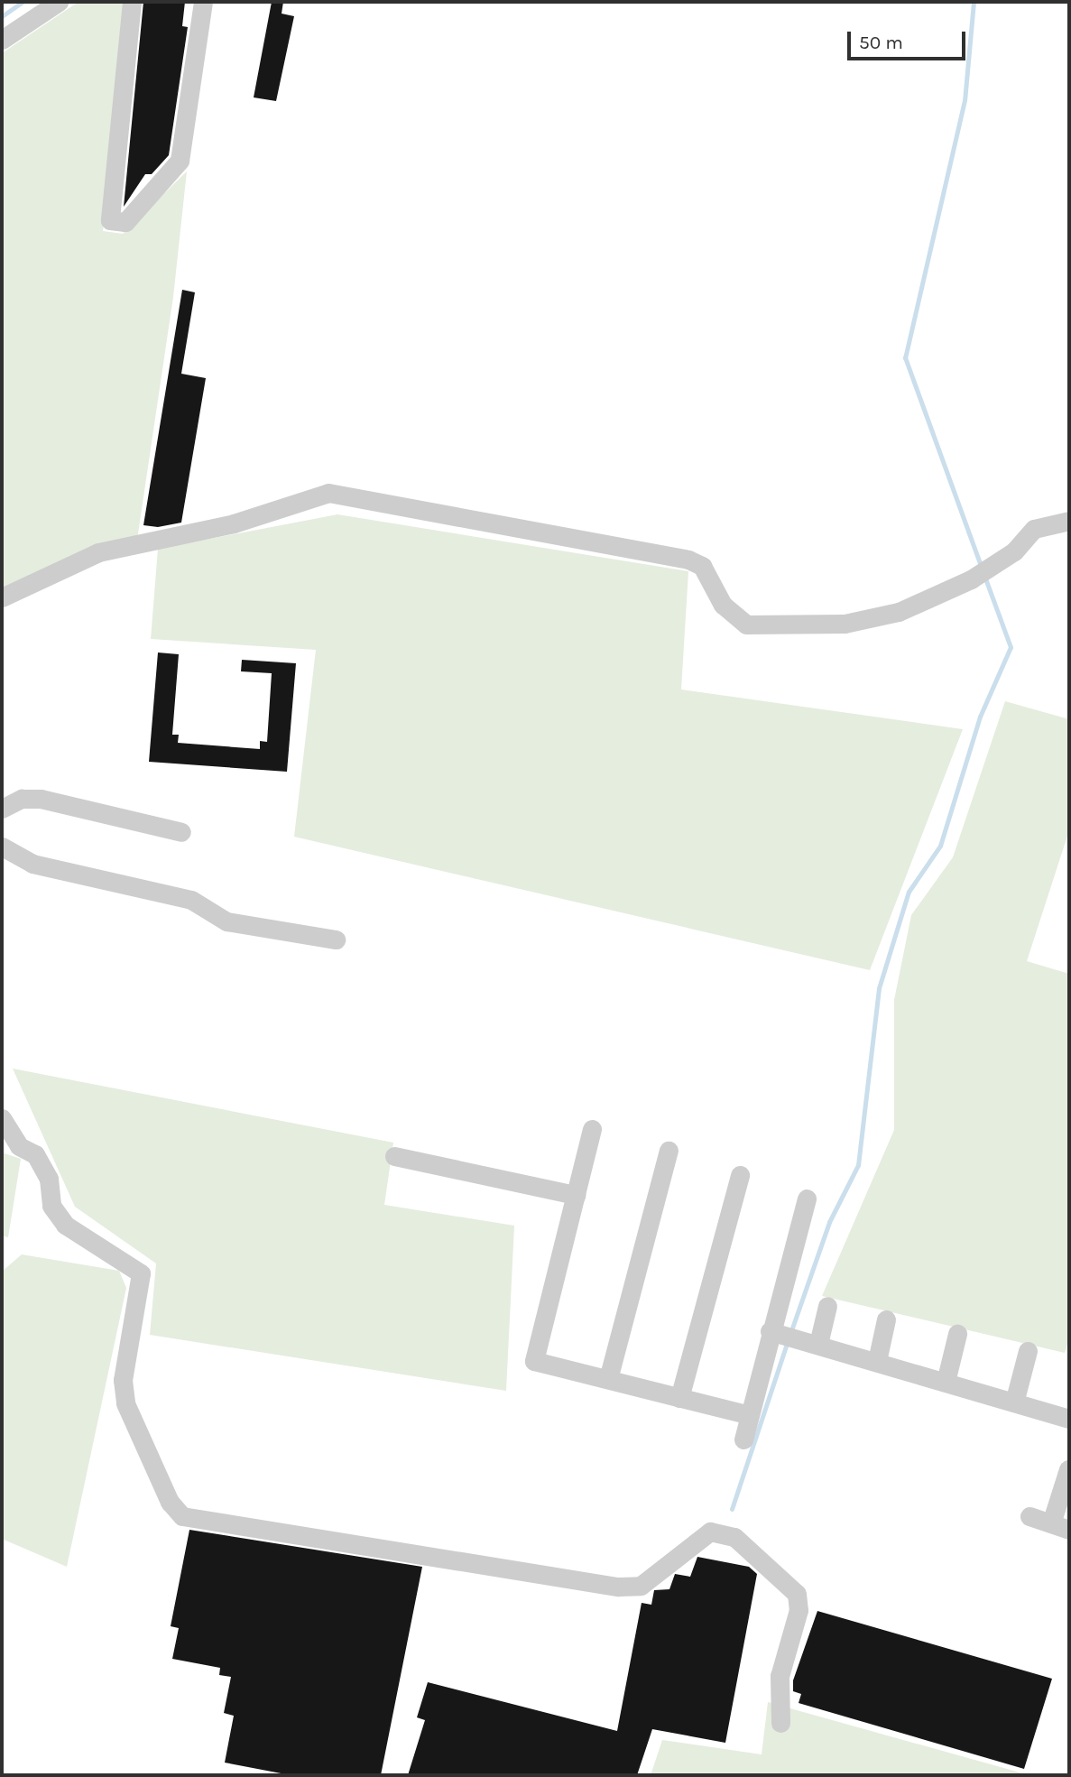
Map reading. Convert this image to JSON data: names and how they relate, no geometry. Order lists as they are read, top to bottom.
{
  "scale_bar": "50 m"
}
